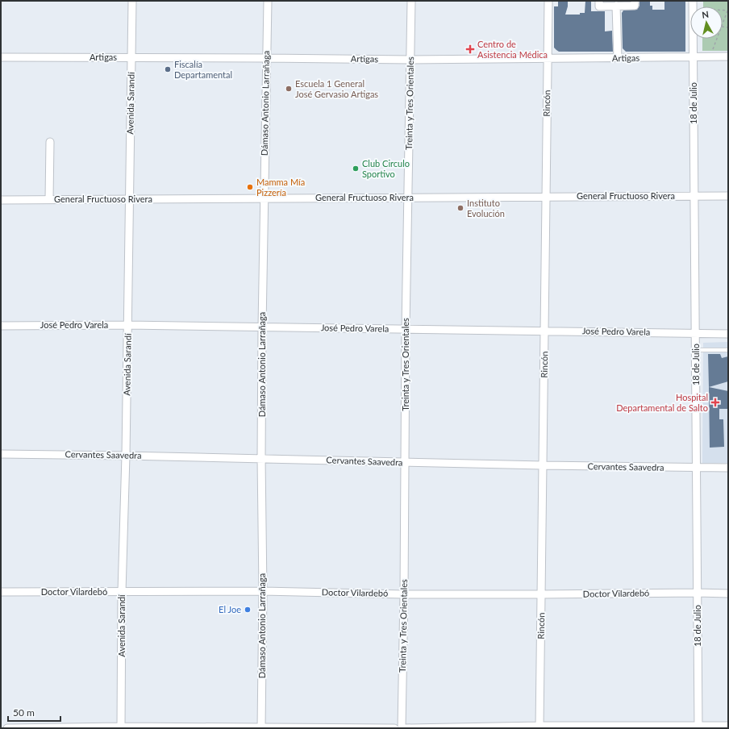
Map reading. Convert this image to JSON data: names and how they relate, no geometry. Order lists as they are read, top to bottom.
{
  "streets": {
    "street": [
      "Artigas",
      "Avenida Sarandí",
      "Dámaso Antonio Larrañaga",
      "Treinta y Tres Orientales",
      "Rincón",
      "18 de Julio",
      "General Fructuoso Rivera",
      "José Pedro Varela",
      "Cervantes Saavedra",
      "Doctor Vilardebó"
    ]
  },
  "crossings": [
    ["Artigas", "Avenida Sarandí"],
    ["Artigas", "Dámaso Antonio Larrañaga"],
    ["Artigas", "Treinta y Tres Orientales"],
    ["Artigas", "Rincón"],
    ["Artigas", "18 de Julio"],
    ["Avenida Sarandí", "General Fructuoso Rivera"],
    ["Avenida Sarandí", "José Pedro Varela"],
    ["Avenida Sarandí", "Cervantes Saavedra"],
    ["Avenida Sarandí", "Doctor Vilardebó"],
    ["Dámaso Antonio Larrañaga", "General Fructuoso Rivera"],
    ["Dámaso Antonio Larrañaga", "José Pedro Varela"],
    ["Dámaso Antonio Larrañaga", "Cervantes Saavedra"],
    ["Dámaso Antonio Larrañaga", "Doctor Vilardebó"],
    ["Treinta y Tres Orientales", "General Fructuoso Rivera"],
    ["Treinta y Tres Orientales", "José Pedro Varela"],
    ["Treinta y Tres Orientales", "Cervantes Saavedra"],
    ["Treinta y Tres Orientales", "Doctor Vilardebó"],
    ["Rincón", "General Fructuoso Rivera"],
    ["Rincón", "José Pedro Varela"],
    ["Rincón", "Cervantes Saavedra"],
    ["Rincón", "Doctor Vilardebó"],
    ["18 de Julio", "General Fructuoso Rivera"],
    ["18 de Julio", "José Pedro Varela"],
    ["18 de Julio", "Cervantes Saavedra"],
    ["18 de Julio", "Doctor Vilardebó"]
  ],
  "places": {
    "health": ["Centro de Asistencia Médica", "Hospital Departamental de Salto"],
    "other": [
      "Fiscalía Departamental",
      "Escuela 1 General José Gervasio Artigas",
      "Club Circulo Sportivo",
      "Mamma Mía Pizzería",
      "Instituto Evolución",
      "El Joe"
    ]
  },
  "scale_bar": "50 m",
  "north": "top"
}
